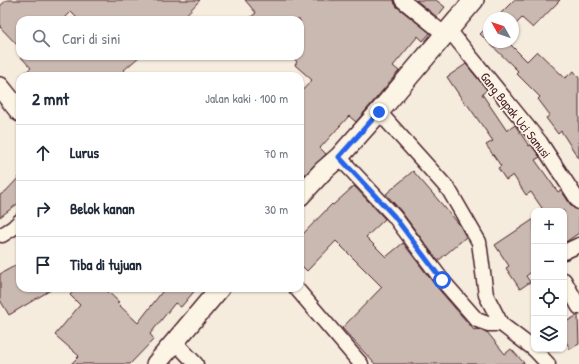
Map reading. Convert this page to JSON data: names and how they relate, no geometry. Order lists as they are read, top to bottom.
{
  "streets": {
    "street": ["Gang Bapak Uci Sanusi"]
  },
  "north": "top left",
  "page": {
    "search": "Cari di sini",
    "heading": ["2 mnt", "Jalan kaki · 100 m"],
    "list": [
      ["Lurus", "70 m"],
      ["Belok kanan", "30 m"],
      "Tiba di tujuan"
    ],
    "map_buttons": ["+", "−"]
  }
}
